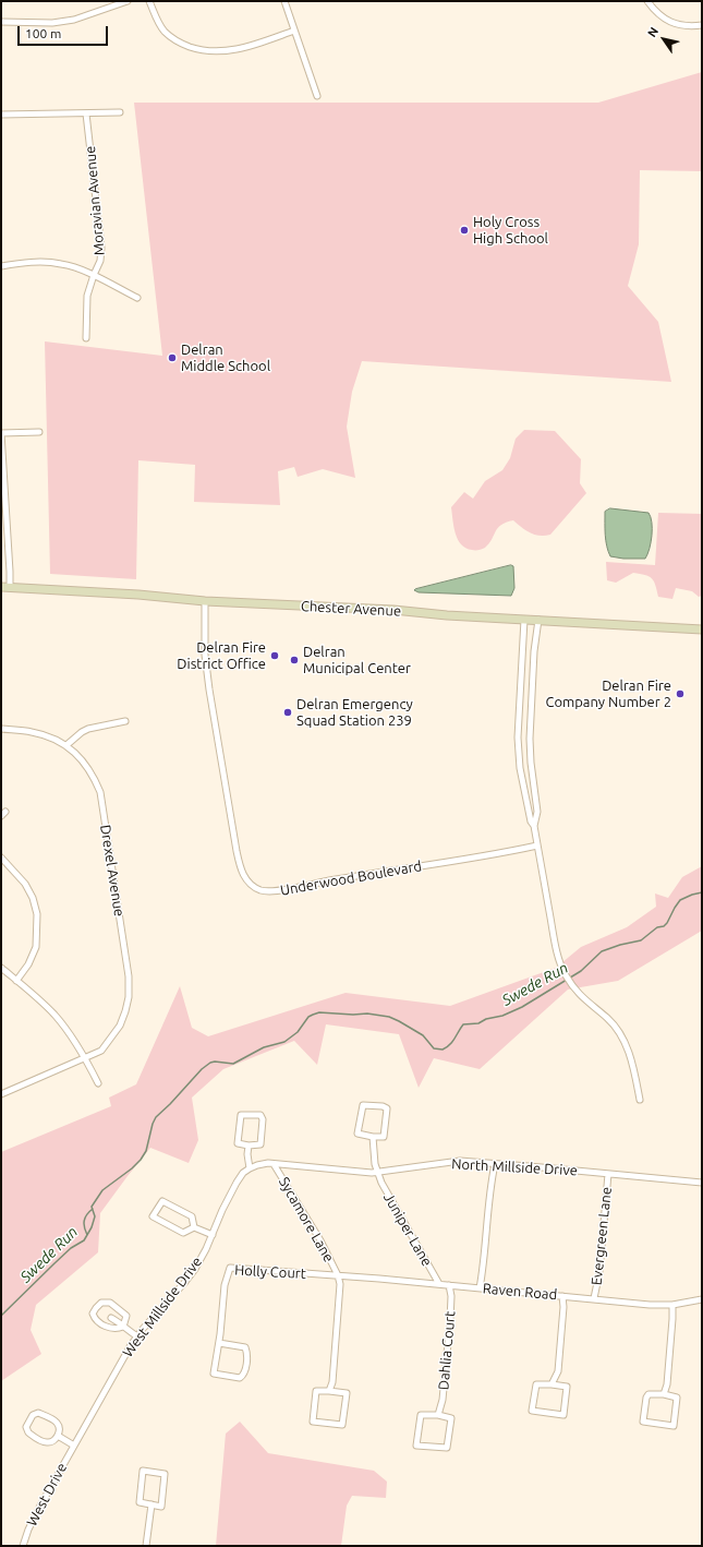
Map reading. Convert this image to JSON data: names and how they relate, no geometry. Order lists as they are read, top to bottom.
{
  "streets": {
    "street": [
      "Moravian Avenue",
      "Chester Avenue",
      "Drexel Avenue",
      "Underwood Boulevard",
      "North Millside Drive",
      "Sycamore Lane",
      "Juniper Lane",
      "Evergreen Lane",
      "Holly Court",
      "Raven Road",
      "West Millside Drive",
      "Dahlia Court",
      "West Drive"
    ]
  },
  "crossings": [
    ["Chester Avenue", "Underwood Boulevard"],
    ["North Millside Drive", "Sycamore Lane"],
    ["North Millside Drive", "Juniper Lane"],
    ["North Millside Drive", "Evergreen Lane"],
    ["North Millside Drive", "West Millside Drive"],
    ["Sycamore Lane", "Holly Court"],
    ["Sycamore Lane", "Raven Road"],
    ["Juniper Lane", "Raven Road"],
    ["Evergreen Lane", "Raven Road"],
    ["Holly Court", "Raven Road"],
    ["Raven Road", "Dahlia Court"],
    ["West Millside Drive", "West Drive"]
  ],
  "water": ["Swede Run"],
  "places": [
    "Holy Cross High School",
    "Delran Middle School",
    "Delran Fire District Office",
    "Delran Municipal Center",
    "Delran Fire Company Number 2",
    "Delran Emergency Squad Station 239"
  ],
  "scale_bar": "100 m",
  "north": "top left"
}
